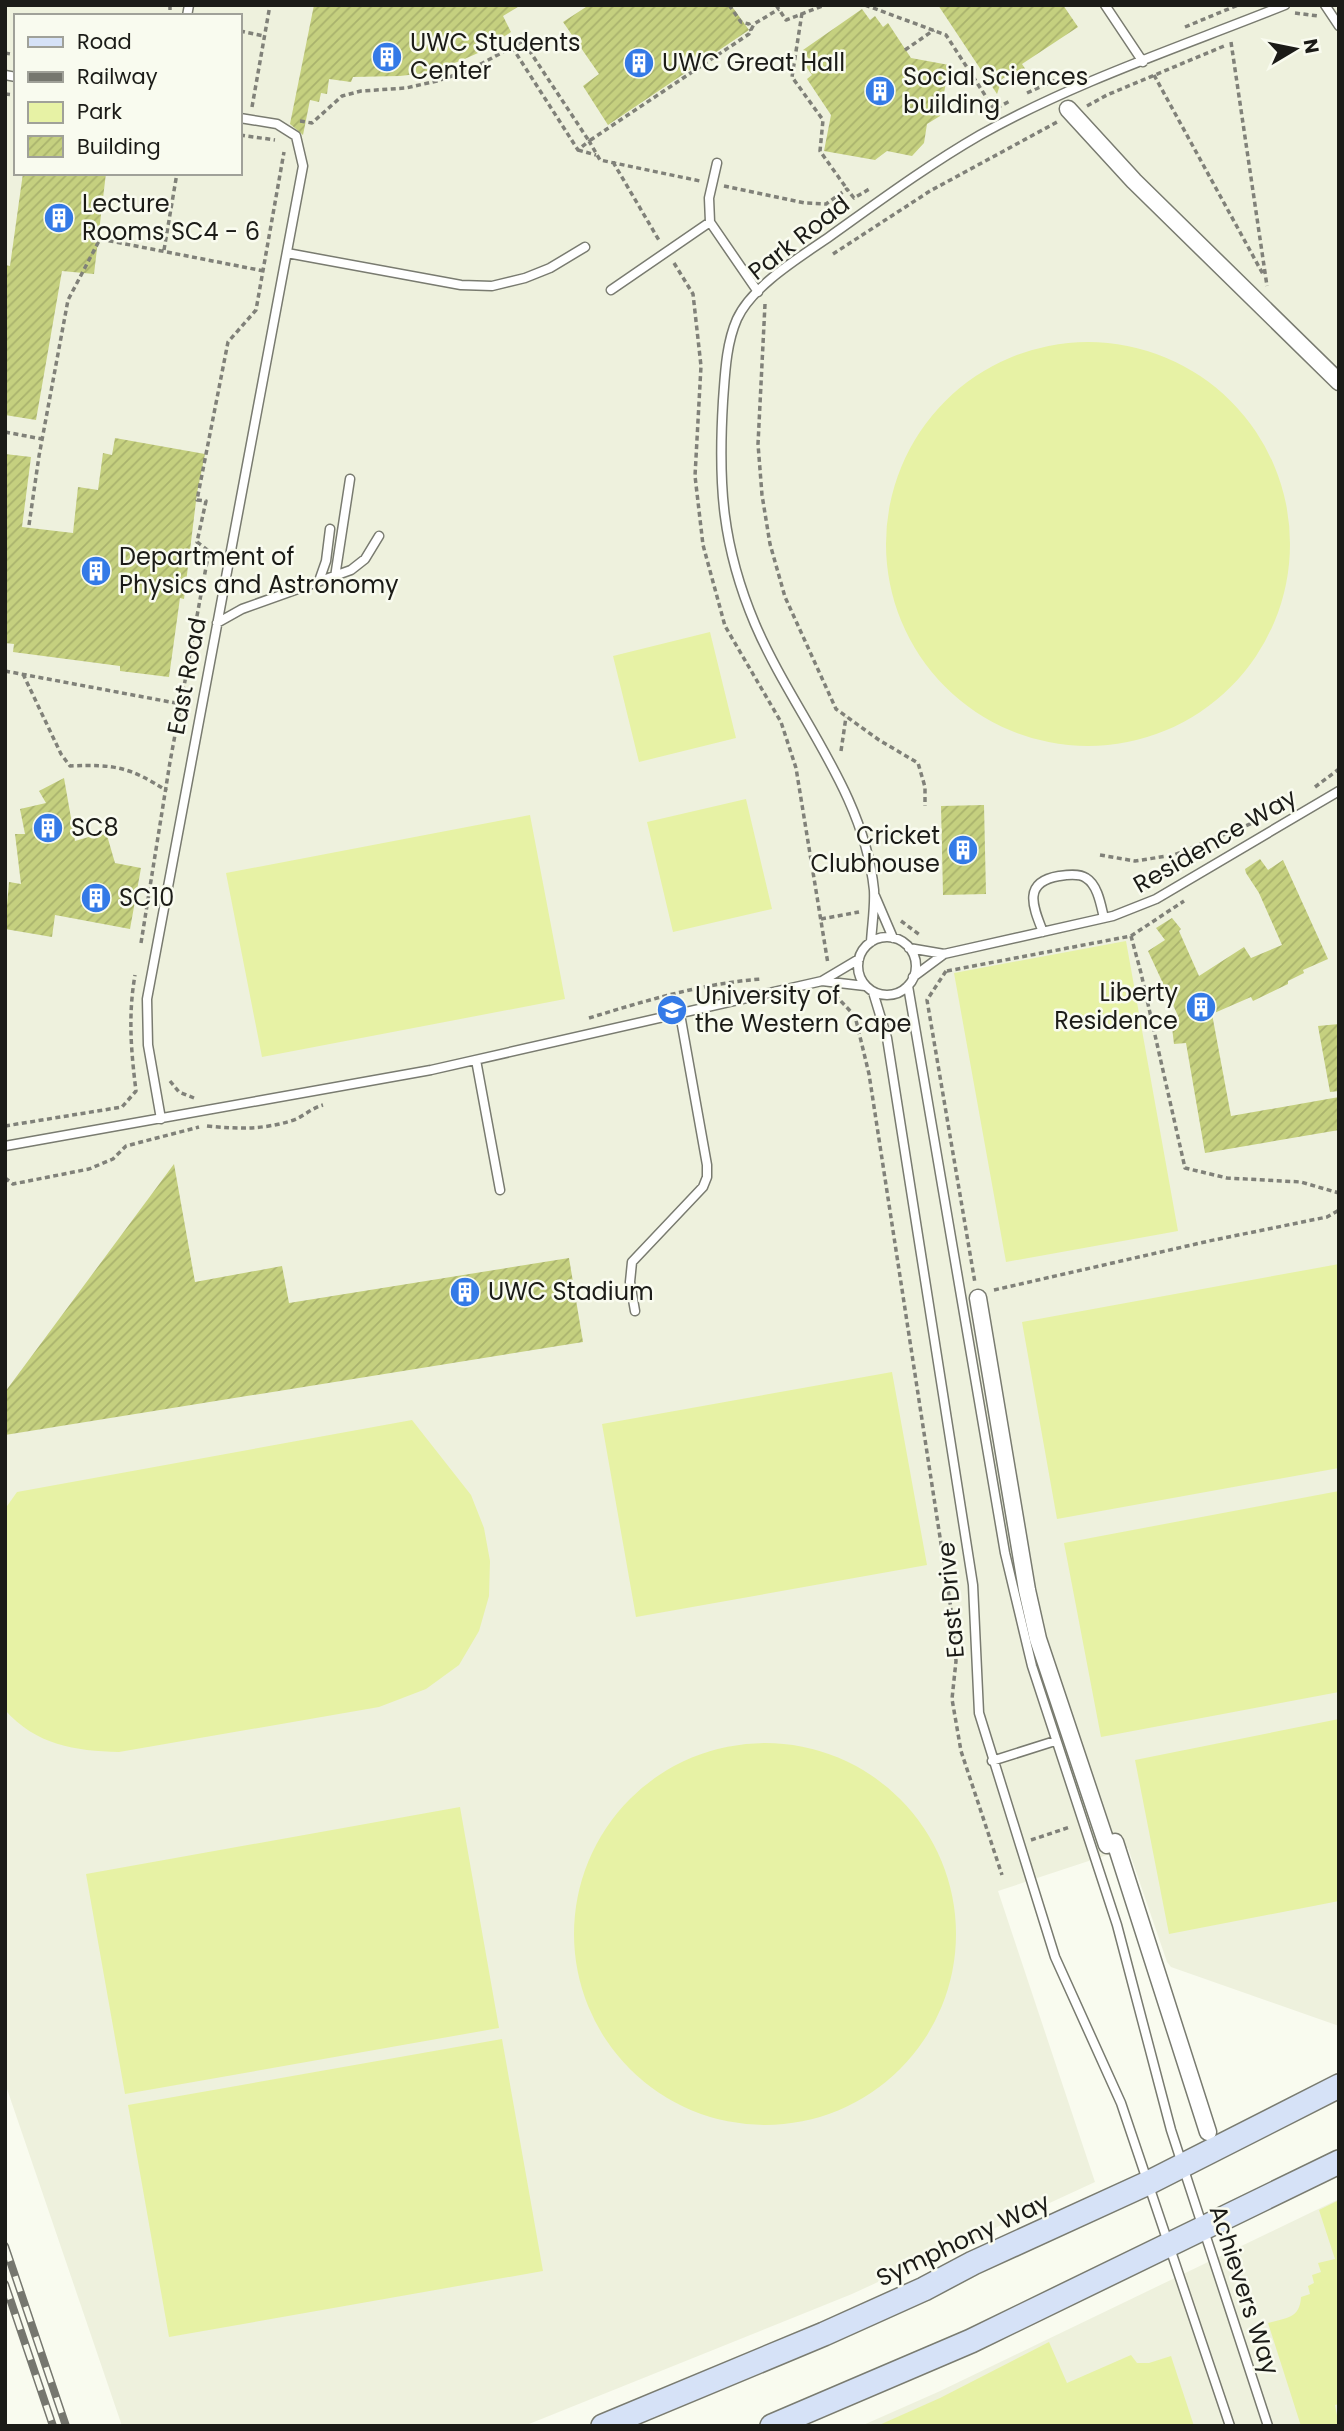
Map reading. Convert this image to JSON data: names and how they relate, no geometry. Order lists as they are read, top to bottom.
{
  "streets": {
    "main road": ["Symphony Way"],
    "lane": [
      "Park Road",
      "East Road",
      "Residence Way",
      "East Drive",
      "Achievers Way"
    ]
  },
  "crossings": [
    ["Park Road", "Residence Way"],
    ["Park Road", "East Drive"],
    ["Residence Way", "East Drive"],
    ["East Drive", "Symphony Way"],
    ["Symphony Way", "Achievers Way"]
  ],
  "places": {
    "building": [
      "UWC Students Center",
      "UWC Great Hall",
      "Social Sciences building",
      "Lecture Rooms SC4 - 6",
      "Department of Physics and Astronomy",
      "SC8",
      "Cricket Clubhouse",
      "SC10",
      "Liberty Residence",
      "UWC Stadium"
    ],
    "school or university": ["University of the Western Cape"]
  },
  "legend": [
    "Road",
    "Railway",
    "Park",
    "Building"
  ],
  "north": "right"
}
